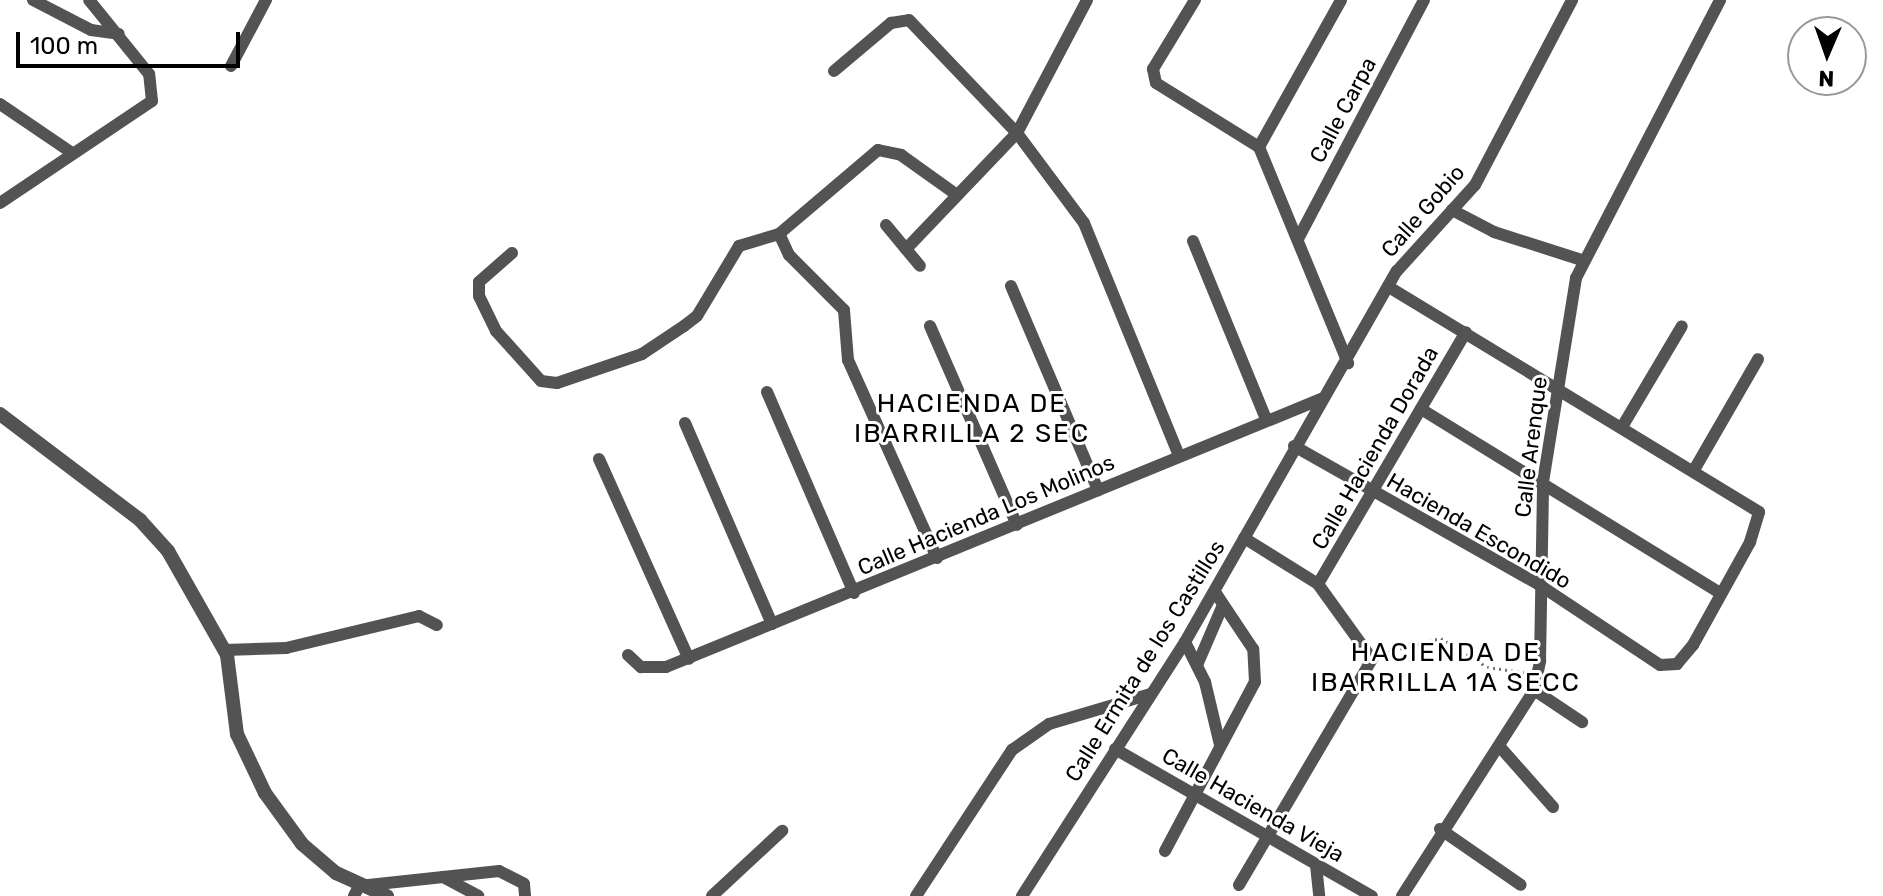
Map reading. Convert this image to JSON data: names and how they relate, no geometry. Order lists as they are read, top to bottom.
{
  "streets": {
    "street": [
      "Calle Carpa",
      "Calle Gobio",
      "Calle Arenque",
      "Calle Hacienda Dorada",
      "Calle Hacienda Los Molinos",
      "Hacienda Escondido",
      "Calle Ermita de los Castillos",
      "Calle Hacienda Vieja"
    ]
  },
  "crossings": [
    ["Calle Gobio", "Calle Ermita de los Castillos"],
    ["Calle Arenque", "Hacienda Escondido"],
    ["Calle Hacienda Dorada", "Hacienda Escondido"],
    ["Calle Hacienda Los Molinos", "Calle Ermita de los Castillos"],
    ["Hacienda Escondido", "Calle Ermita de los Castillos"],
    ["Calle Ermita de los Castillos", "Calle Hacienda Vieja"]
  ],
  "districts": ["HACIENDA DE IBARRILLA 2 SEC", "HACIENDA DE IBARRILLA 1A SECC"],
  "scale_bar": "100 m",
  "north": "bottom"
}
